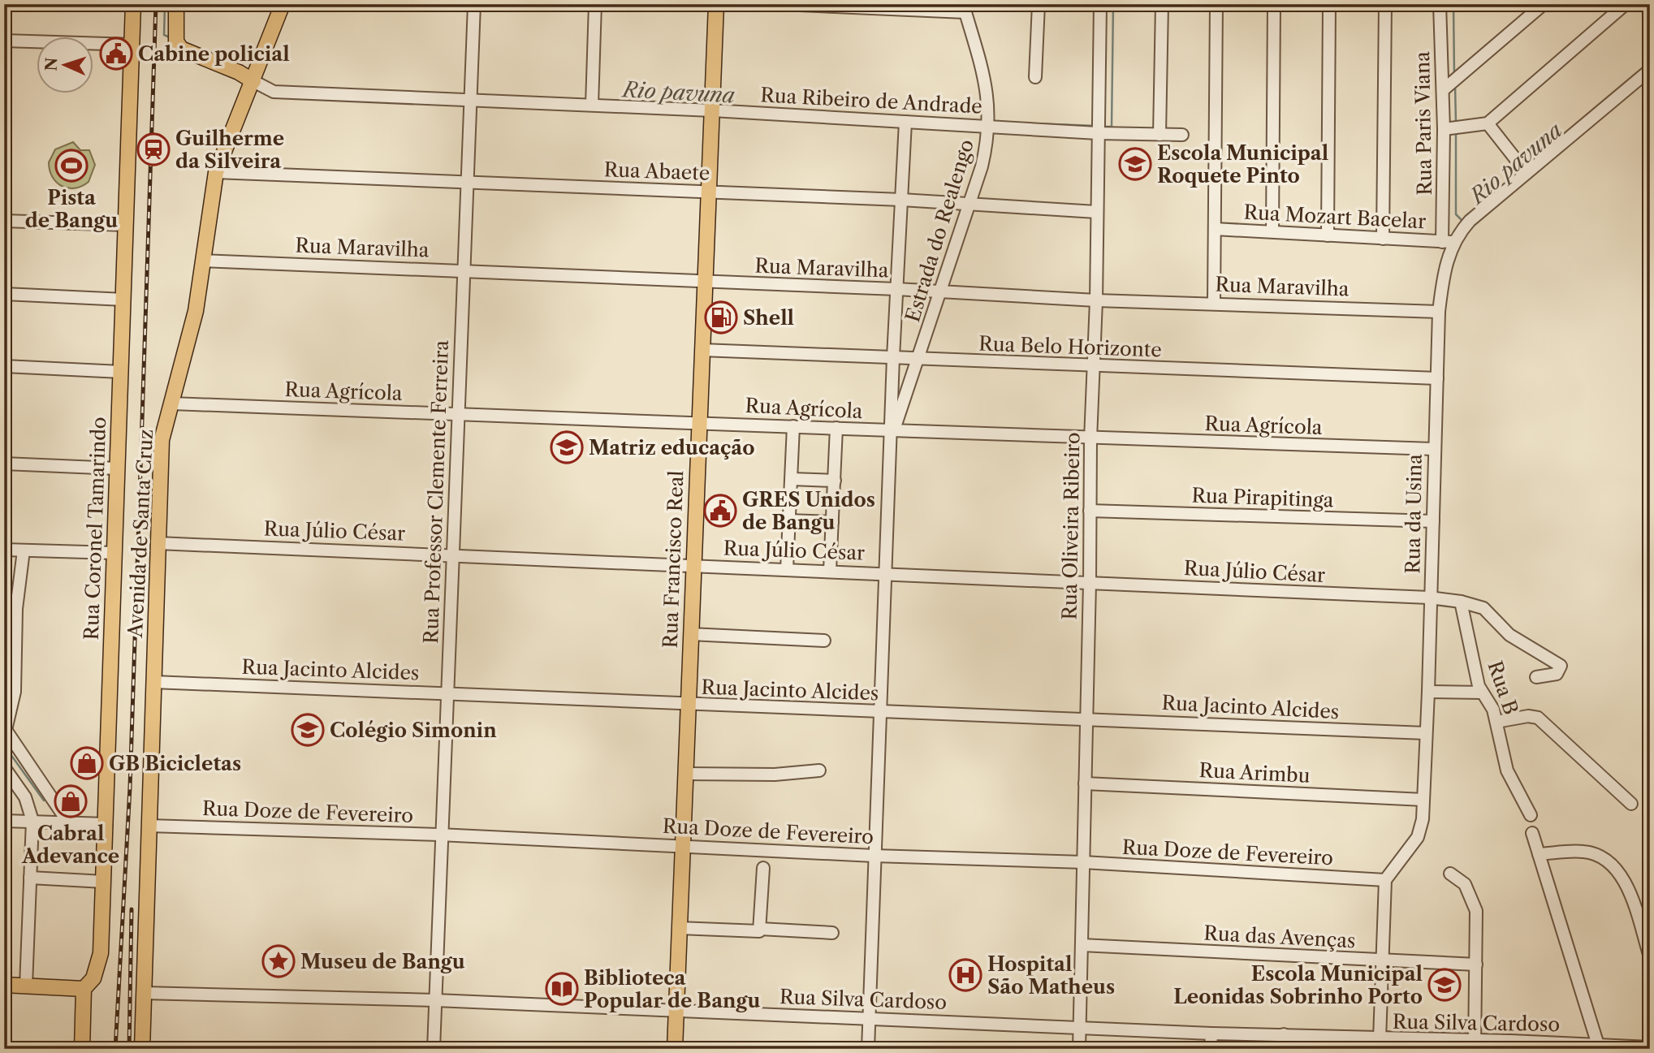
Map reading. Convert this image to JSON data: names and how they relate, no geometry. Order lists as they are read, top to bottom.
{
  "streets": {
    "main road": ["Rua Coronel Tamarindo", "Avenida de Santa Cruz", "Rua Francisco Real"],
    "street": [
      "Rua Ribeiro de Andrade",
      "Rua Paris Viana",
      "Rua Abaete",
      "Rua Mozart Bacelar",
      "Estrada do Realengo",
      "Rua Maravilha",
      "Rua Belo Horizonte",
      "Rua Agrícola",
      "Rua Professor Clemente Ferreira",
      "Rua Pirapitinga",
      "Rua da Usina",
      "Rua Oliveira Ribeiro",
      "Rua Júlio César",
      "Rua Jacinto Alcides",
      "Rua B",
      "Rua Arimbu",
      "Rua Doze de Fevereiro",
      "Rua das Avenças",
      "Rua Silva Cardoso"
    ]
  },
  "crossings": [
    ["Rua Ribeiro de Andrade", "Estrada do Realengo"],
    ["Rua Ribeiro de Andrade", "Rua Professor Clemente Ferreira"],
    ["Rua Ribeiro de Andrade", "Rua Oliveira Ribeiro"],
    ["Rua Ribeiro de Andrade", "Avenida de Santa Cruz"],
    ["Rua Ribeiro de Andrade", "Rua Francisco Real"],
    ["Rua Paris Viana", "Rua Mozart Bacelar"],
    ["Rua Paris Viana", "Rua da Usina"],
    ["Rua Abaete", "Estrada do Realengo"],
    ["Rua Abaete", "Rua Professor Clemente Ferreira"],
    ["Rua Abaete", "Rua Oliveira Ribeiro"],
    ["Rua Abaete", "Avenida de Santa Cruz"],
    ["Rua Abaete", "Rua Francisco Real"],
    ["Rua Mozart Bacelar", "Rua da Usina"],
    ["Estrada do Realengo", "Rua Maravilha"],
    ["Estrada do Realengo", "Rua Belo Horizonte"],
    ["Estrada do Realengo", "Rua Agrícola"],
    ["Rua Maravilha", "Rua Professor Clemente Ferreira"],
    ["Rua Maravilha", "Rua da Usina"],
    ["Rua Maravilha", "Rua Oliveira Ribeiro"],
    ["Rua Maravilha", "Avenida de Santa Cruz"],
    ["Rua Maravilha", "Rua Francisco Real"],
    ["Rua Belo Horizonte", "Rua da Usina"],
    ["Rua Belo Horizonte", "Rua Oliveira Ribeiro"],
    ["Rua Belo Horizonte", "Rua Francisco Real"],
    ["Rua Agrícola", "Rua Professor Clemente Ferreira"],
    ["Rua Agrícola", "Rua da Usina"],
    ["Rua Agrícola", "Rua Oliveira Ribeiro"],
    ["Rua Agrícola", "Avenida de Santa Cruz"],
    ["Rua Agrícola", "Rua Francisco Real"],
    ["Rua Professor Clemente Ferreira", "Rua Júlio César"],
    ["Rua Professor Clemente Ferreira", "Rua Jacinto Alcides"],
    ["Rua Professor Clemente Ferreira", "Rua Doze de Fevereiro"],
    ["Rua Professor Clemente Ferreira", "Rua Silva Cardoso"],
    ["Rua Pirapitinga", "Rua da Usina"],
    ["Rua Pirapitinga", "Rua Oliveira Ribeiro"],
    ["Rua da Usina", "Rua Júlio César"],
    ["Rua da Usina", "Rua Jacinto Alcides"],
    ["Rua da Usina", "Rua Arimbu"],
    ["Rua da Usina", "Rua Doze de Fevereiro"],
    ["Rua Oliveira Ribeiro", "Rua Júlio César"],
    ["Rua Oliveira Ribeiro", "Rua Jacinto Alcides"],
    ["Rua Oliveira Ribeiro", "Rua Arimbu"],
    ["Rua Oliveira Ribeiro", "Rua Doze de Fevereiro"],
    ["Rua Oliveira Ribeiro", "Rua das Avenças"],
    ["Rua Oliveira Ribeiro", "Rua Silva Cardoso"],
    ["Rua Júlio César", "Avenida de Santa Cruz"],
    ["Rua Júlio César", "Rua Francisco Real"],
    ["Rua Júlio César", "Rua B"],
    ["Avenida de Santa Cruz", "Rua Jacinto Alcides"],
    ["Avenida de Santa Cruz", "Rua Doze de Fevereiro"],
    ["Avenida de Santa Cruz", "Rua Silva Cardoso"],
    ["Rua Francisco Real", "Rua Jacinto Alcides"],
    ["Rua Francisco Real", "Rua Doze de Fevereiro"],
    ["Rua Francisco Real", "Rua Silva Cardoso"]
  ],
  "water": ["Rio pavuna"],
  "places": {
    "public building": ["Cabine policial", "GRES Unidos de Bangu"],
    "station": ["Guilherme da Silveira"],
    "school or university": [
      "Escola Municipal Roquete Pinto",
      "Matriz educação",
      "Colégio Simonin",
      "Escola Municipal Leonidas Sobrinho Porto"
    ],
    "sports": ["Pista de Bangu"],
    "fuel station": ["Shell"],
    "shop": ["GB Bicicletas", "Cabral Adevance"],
    "place": ["Museu de Bangu"],
    "hospital": ["Hospital São Matheus"],
    "library": ["Biblioteca Popular de Bangu"]
  },
  "north": "left"
}
